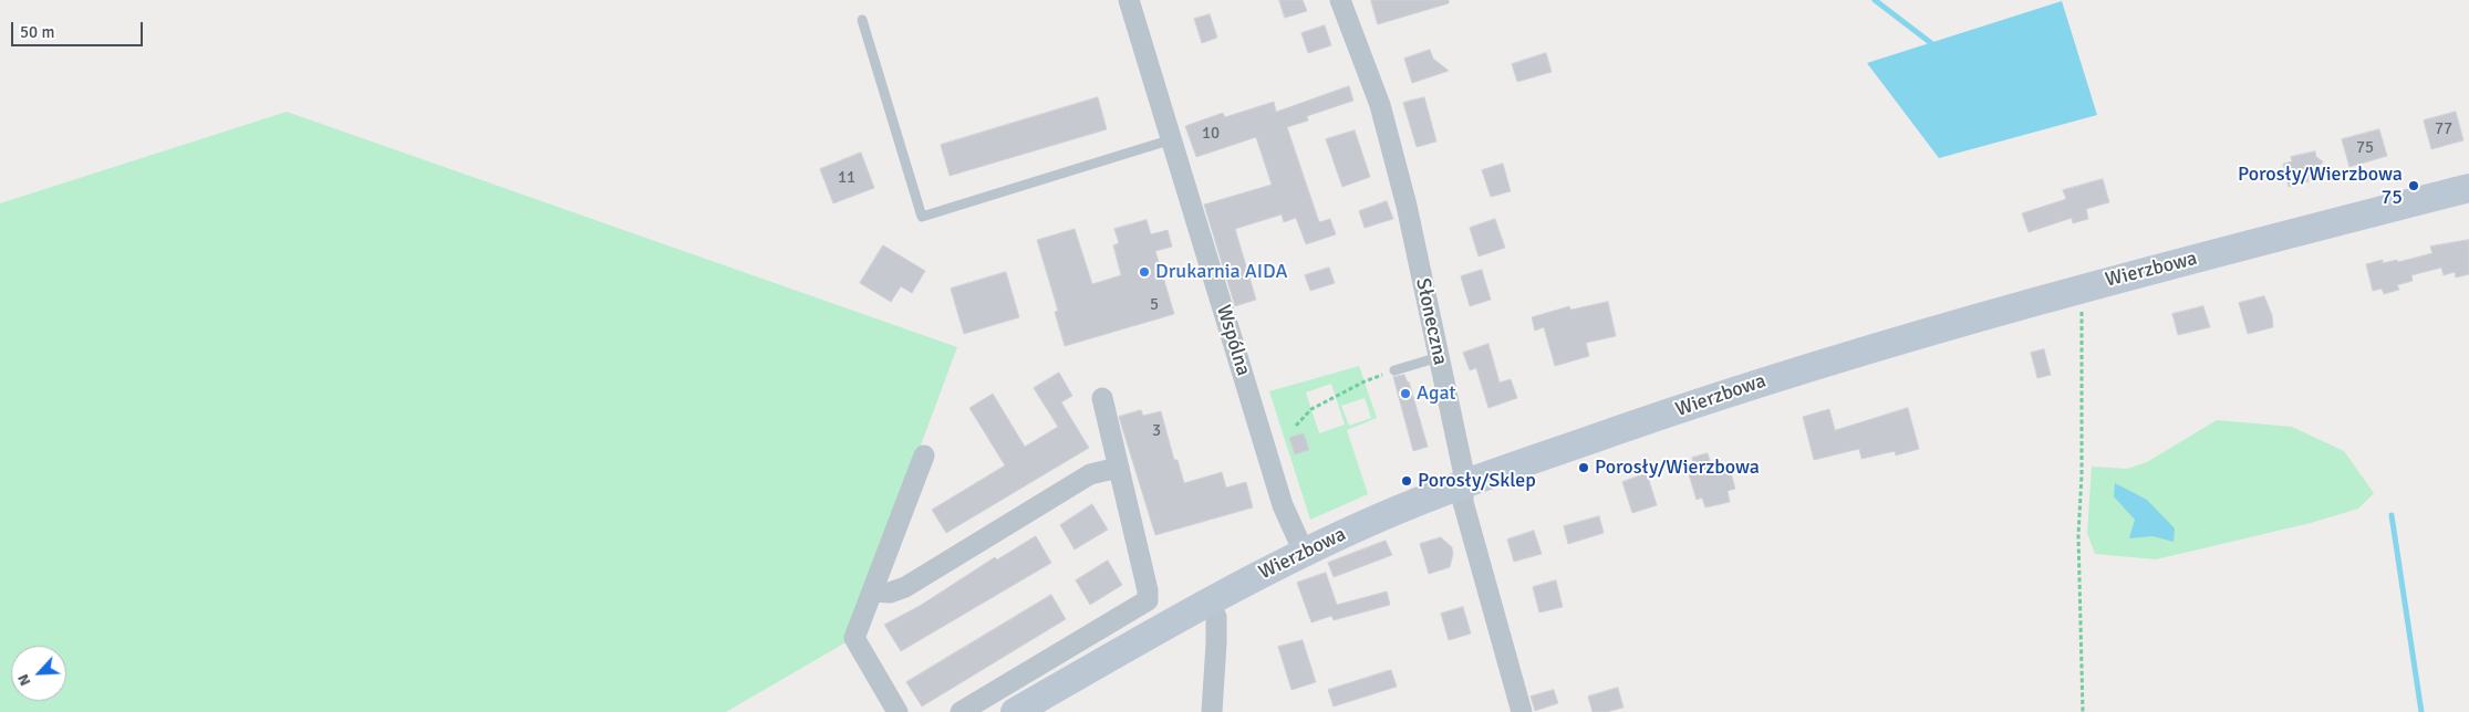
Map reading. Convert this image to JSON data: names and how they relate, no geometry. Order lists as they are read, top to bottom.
{
  "streets": {
    "street": ["Wierzbowa", "Słoneczna", "Wspólna"]
  },
  "crossings": [
    ["Wierzbowa", "Słoneczna"],
    ["Wierzbowa", "Wspólna"]
  ],
  "places": [
    "Porosły/Wierzbowa 75",
    "Drukarnia AIDA",
    "Agat",
    "Porosły/Wierzbowa",
    "Porosły/Sklep"
  ],
  "house_numbers": [
    "77",
    "10",
    "75",
    "11",
    "5",
    "3"
  ],
  "scale_bar": "50 m",
  "north": "bottom left"
}
